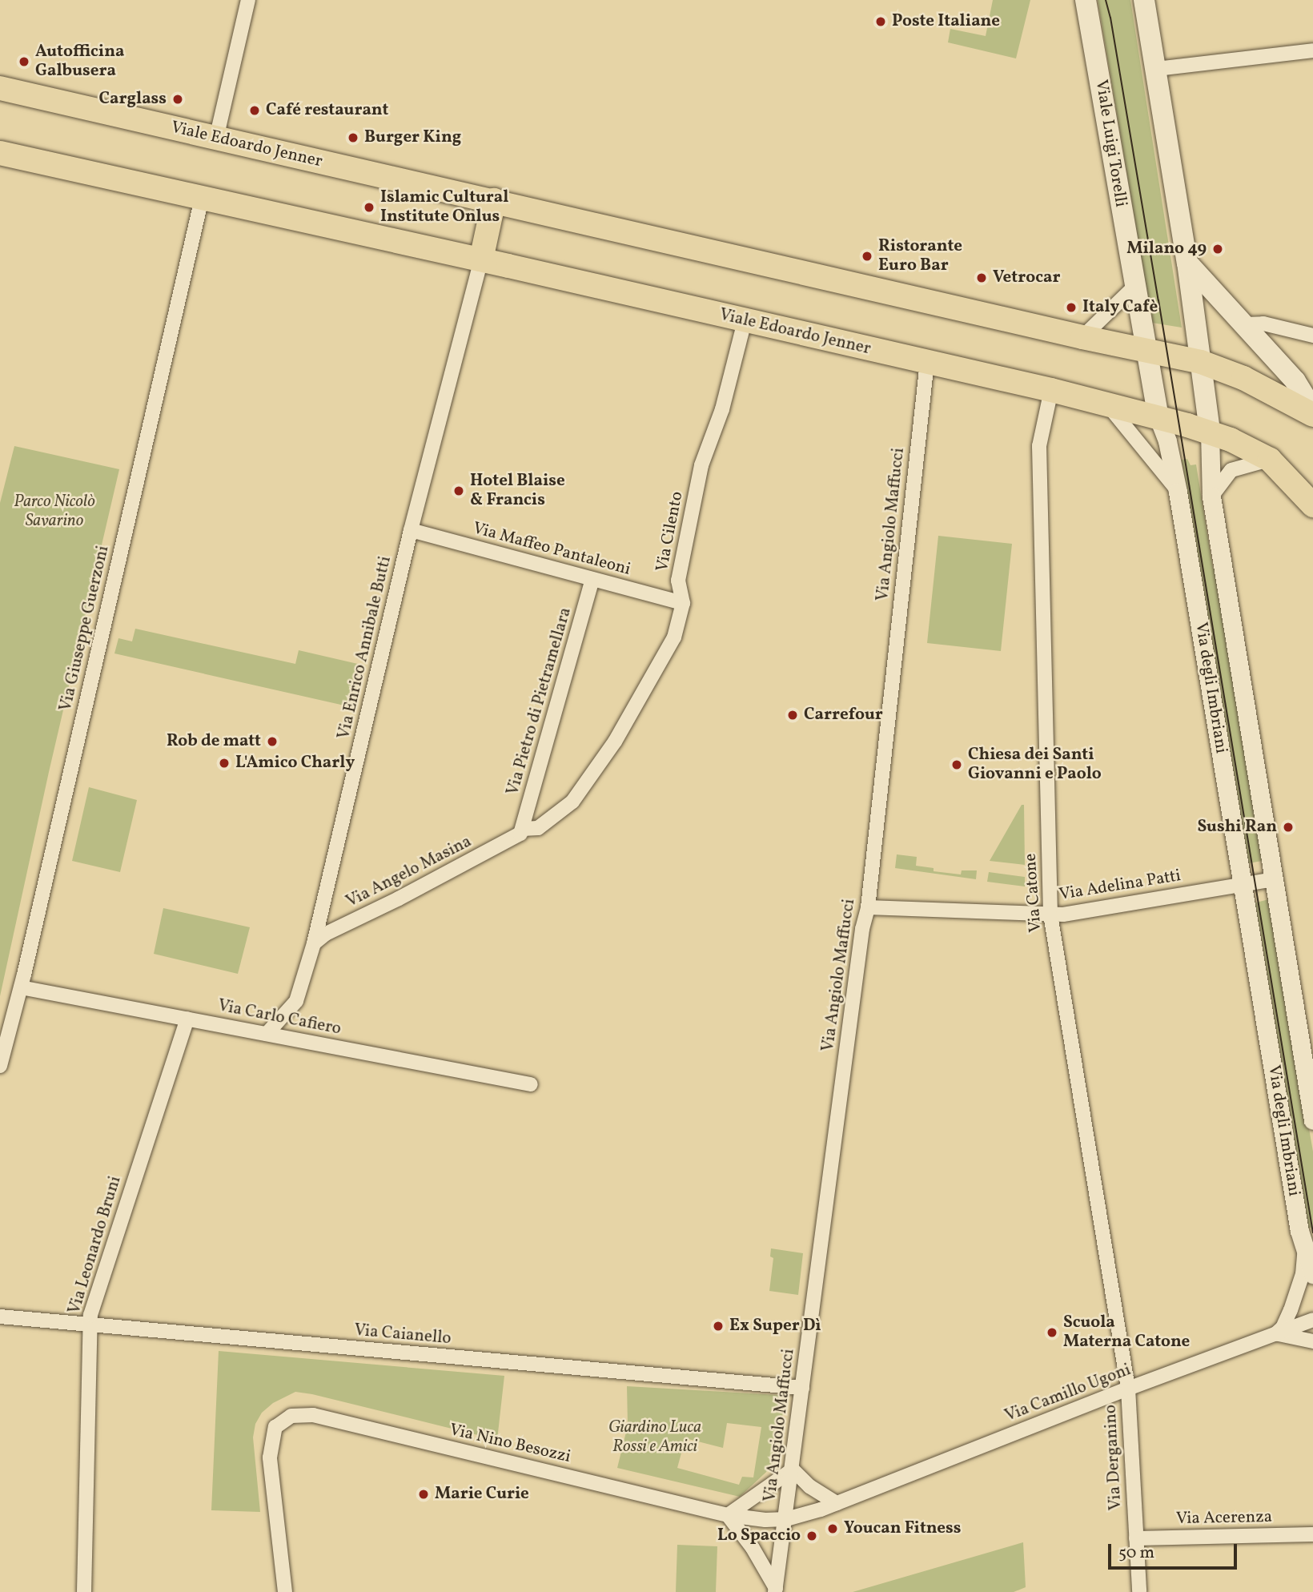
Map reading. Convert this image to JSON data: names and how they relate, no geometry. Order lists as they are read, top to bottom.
{
  "streets": {
    "main road": ["Viale Luigi Torelli", "Viale Edoardo Jenner"],
    "street": [
      "Via Angiolo Maffucci",
      "Via Cilento",
      "Via Maffeo Pantaleoni",
      "Via Giuseppe Guerzoni",
      "Via Enrico Annibale Butti",
      "Via degli Imbriani",
      "Via Pietro di Pietramellara",
      "Via Angelo Masina",
      "Via Adelina Patti",
      "Via Catone",
      "Via Carlo Cafiero",
      "Via Leonardo Bruni",
      "Via Caianello",
      "Via Camillo Ugoni",
      "Via Nino Besozzi",
      "Via Derganino",
      "Via Acerenza"
    ]
  },
  "crossings": [
    ["Viale Luigi Torelli", "Viale Edoardo Jenner"],
    ["Viale Luigi Torelli", "Via degli Imbriani"],
    ["Viale Edoardo Jenner", "Via Angiolo Maffucci"],
    ["Viale Edoardo Jenner", "Via Cilento"],
    ["Viale Edoardo Jenner", "Via Giuseppe Guerzoni"],
    ["Viale Edoardo Jenner", "Via Enrico Annibale Butti"],
    ["Viale Edoardo Jenner", "Via degli Imbriani"],
    ["Viale Edoardo Jenner", "Via Catone"],
    ["Via Angiolo Maffucci", "Via Adelina Patti"],
    ["Via Angiolo Maffucci", "Via Caianello"],
    ["Via Angiolo Maffucci", "Via Camillo Ugoni"],
    ["Via Angiolo Maffucci", "Via Nino Besozzi"],
    ["Via Cilento", "Via Maffeo Pantaleoni"],
    ["Via Cilento", "Via Pietro di Pietramellara"],
    ["Via Cilento", "Via Angelo Masina"],
    ["Via Maffeo Pantaleoni", "Via Enrico Annibale Butti"],
    ["Via Maffeo Pantaleoni", "Via Pietro di Pietramellara"],
    ["Via Giuseppe Guerzoni", "Via Carlo Cafiero"],
    ["Via Enrico Annibale Butti", "Via Angelo Masina"],
    ["Via Enrico Annibale Butti", "Via Carlo Cafiero"],
    ["Via degli Imbriani", "Via Adelina Patti"],
    ["Via degli Imbriani", "Via Camillo Ugoni"],
    ["Via Pietro di Pietramellara", "Via Angelo Masina"],
    ["Via Adelina Patti", "Via Catone"],
    ["Via Catone", "Via Camillo Ugoni"],
    ["Via Catone", "Via Derganino"],
    ["Via Carlo Cafiero", "Via Leonardo Bruni"],
    ["Via Leonardo Bruni", "Via Caianello"],
    ["Via Camillo Ugoni", "Via Nino Besozzi"],
    ["Via Camillo Ugoni", "Via Derganino"],
    ["Via Derganino", "Via Acerenza"]
  ],
  "parks": ["Parco Nicolò Savarino", "Giardino Luca Rossi e Amici"],
  "places": [
    "Poste Italiane",
    "Autofficina Galbusera",
    "Carglass",
    "Café restaurant",
    "Burger King",
    "Islamic Cultural Institute Onlus",
    "Milano 49",
    "Ristorante Euro Bar",
    "Vetrocar",
    "Italy Cafè",
    "Hotel Blaise & Francis",
    "Carrefour",
    "Rob de matt",
    "L'Amico Charly",
    "Chiesa dei Santi Giovanni e Paolo",
    "Sushi Ran",
    "Ex Super Dì",
    "Scuola Materna Catone",
    "Marie Curie",
    "Youcan Fitness",
    "Lo Spaccio"
  ],
  "scale_bar": "50 m"
}
